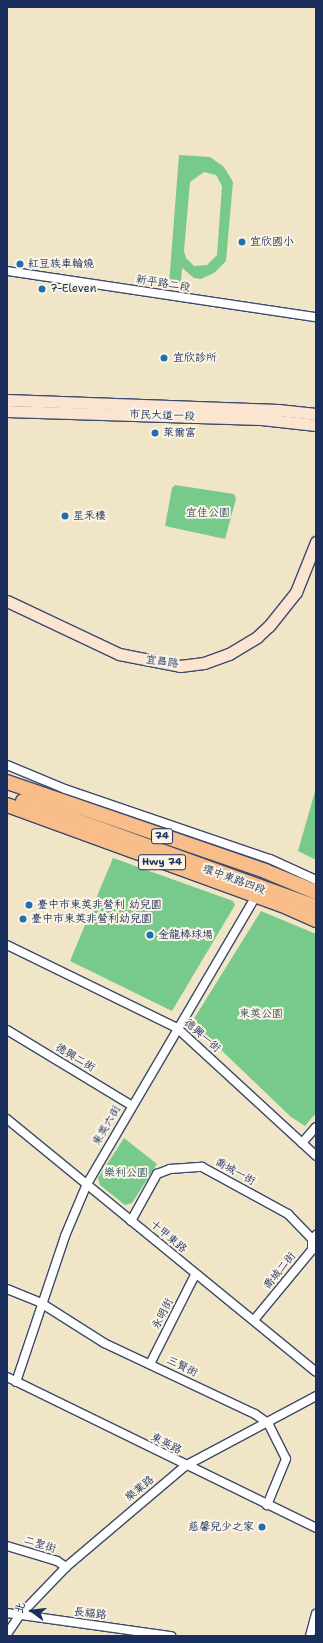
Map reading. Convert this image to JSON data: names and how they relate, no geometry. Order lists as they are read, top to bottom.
{
  "streets": {
    "highway": ["74", "Hwy 74"],
    "street": [
      "新平路二段",
      "市民大道一段",
      "宜昌路",
      "環中東路四段",
      "德興一街",
      "德興二街",
      "東英六街",
      "喬城一街",
      "十甲東路",
      "喬城二街",
      "永明街",
      "三賢街",
      "東英路",
      "樂業路",
      "二聖街",
      "長福路"
    ]
  },
  "crossings": [
    ["環中東路四段", "東英六街"],
    ["德興一街", "東英六街"],
    ["德興二街", "東英六街"],
    ["東英六街", "十甲東路"],
    ["東英六街", "三賢街"],
    ["東英六街", "東英路"],
    ["喬城一街", "十甲東路"],
    ["喬城一街", "喬城二街"],
    ["十甲東路", "喬城二街"],
    ["十甲東路", "永明街"],
    ["永明街", "三賢街"],
    ["三賢街", "樂業路"],
    ["東英路", "樂業路"],
    ["樂業路", "二聖街"],
    ["樂業路", "長福路"]
  ],
  "parks": ["宜佳公園", "東英公園", "樂利公園"],
  "places": [
    "宜欣國小",
    "紅豆族車輪燒",
    "7-Eleven",
    "宜欣診所",
    "萊爾富",
    "星釆樓",
    "臺中市東英非營利 幼兒園",
    "臺中市東英非營利幼兒園",
    "金龍棒球場",
    "慈馨兒少之家"
  ],
  "north": "left"
}
